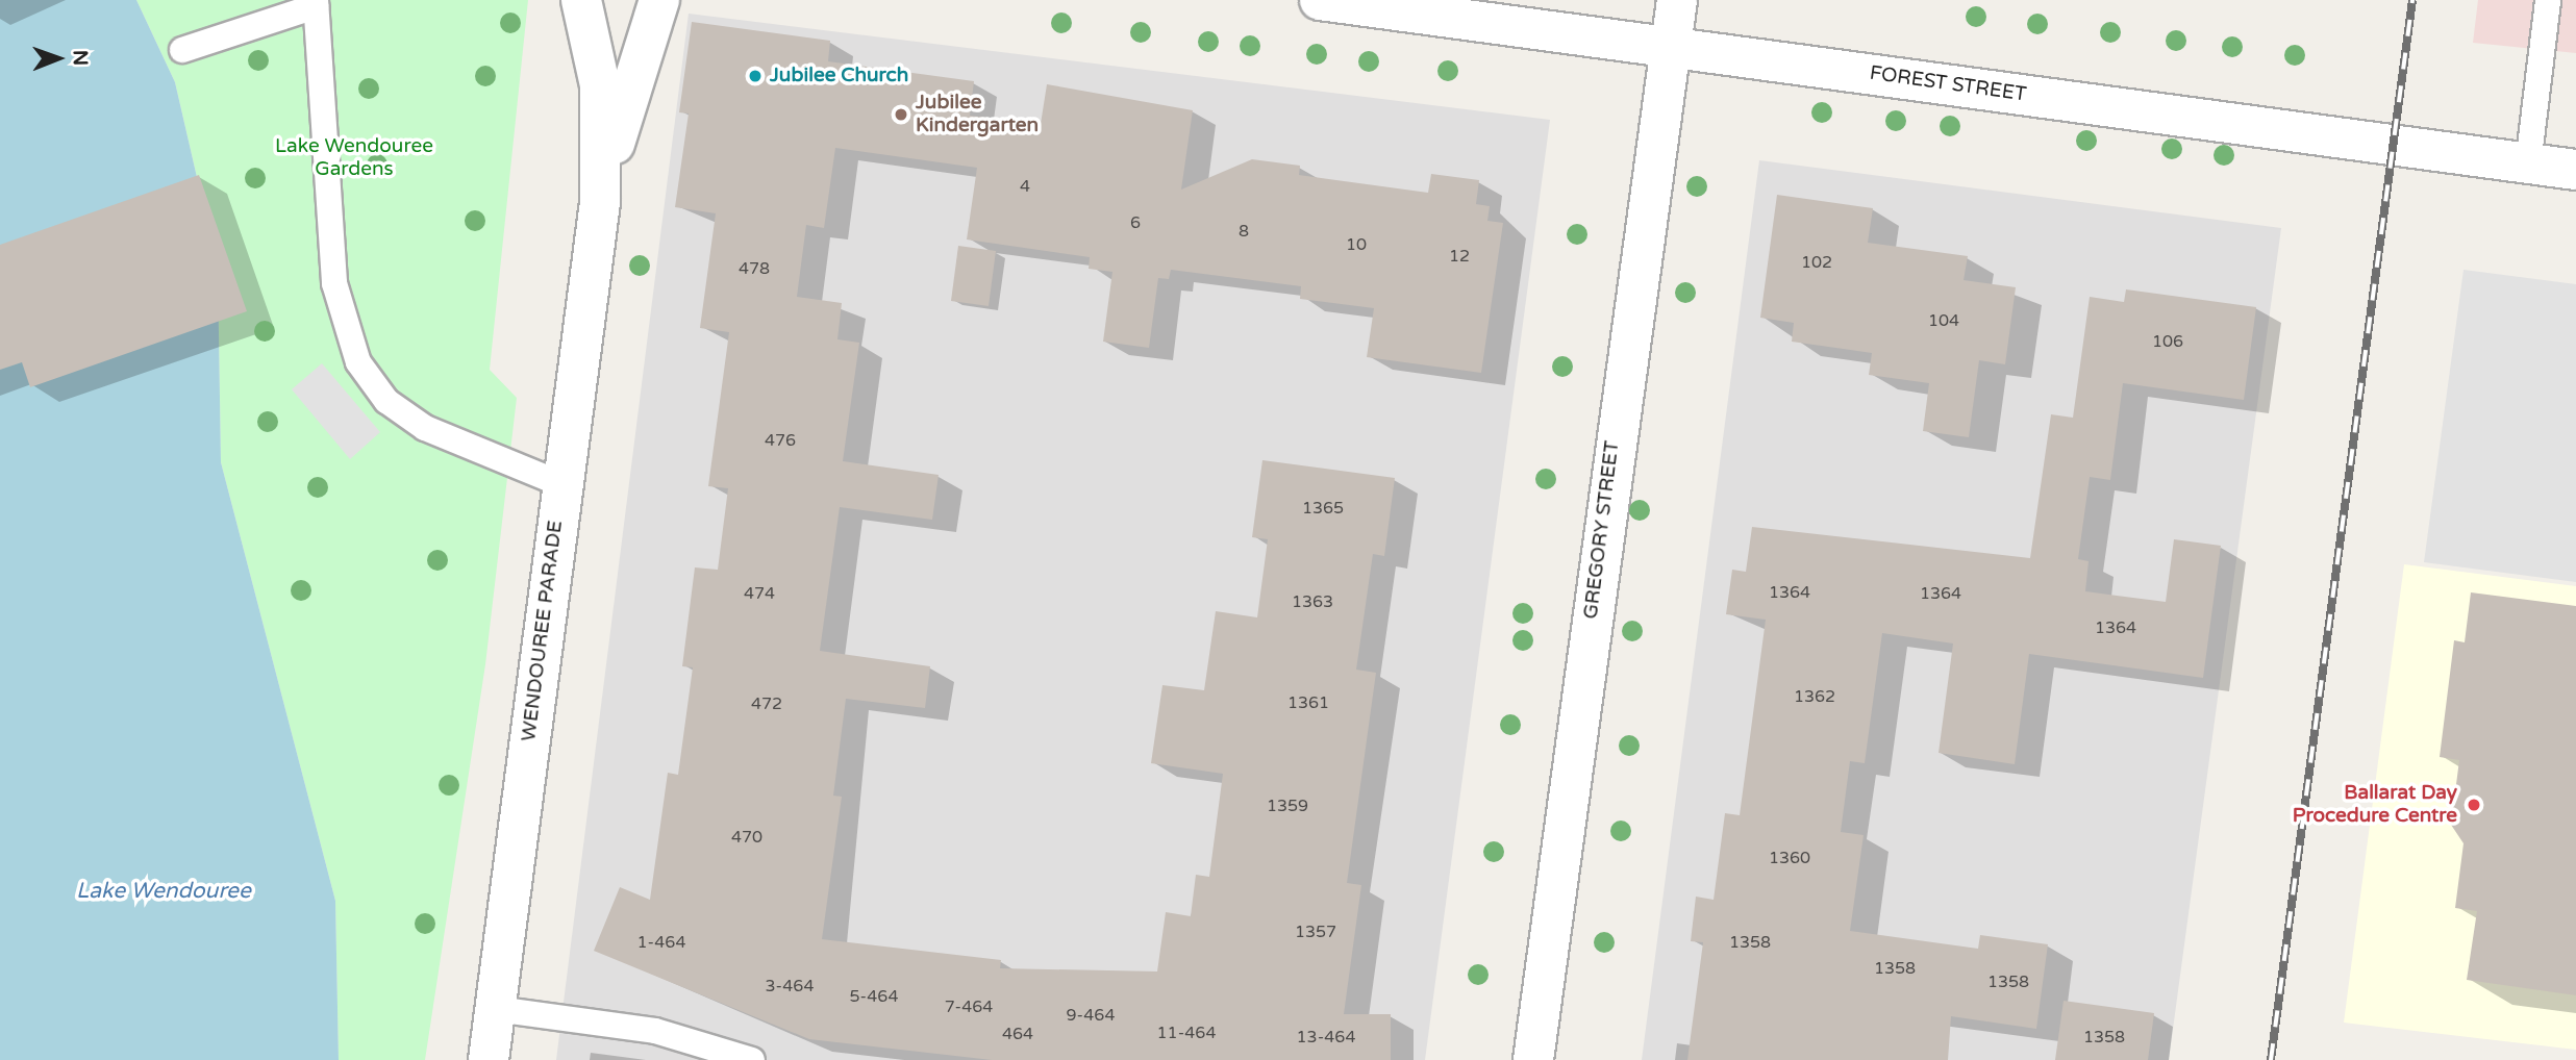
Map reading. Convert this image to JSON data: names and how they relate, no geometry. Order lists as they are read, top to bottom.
{
  "streets": {
    "street": ["FOREST STREET", "GREGORY STREET", "WENDOUREE PARADE"]
  },
  "crossings": [
    ["FOREST STREET", "GREGORY STREET"]
  ],
  "water": ["Lake Wendouree"],
  "parks": ["Lake Wendouree Gardens"],
  "places": ["Jubilee Church", "Jubilee Kindergarten", "Ballarat Day Procedure Centre"],
  "house_numbers": [
    "4",
    "6",
    "8",
    "10",
    "12",
    "102",
    "478",
    "104",
    "106",
    "476",
    "1365",
    "1364",
    "474",
    "1364",
    "1363",
    "1364",
    "1362",
    "1361",
    "472",
    "1359",
    "470",
    "1360",
    "1357",
    "1-464",
    "1358",
    "1358",
    "1358",
    "3-464",
    "5-464",
    "7-464",
    "9-464",
    "11-464",
    "464",
    "13-464",
    "1358"
  ],
  "north": "right"
}
